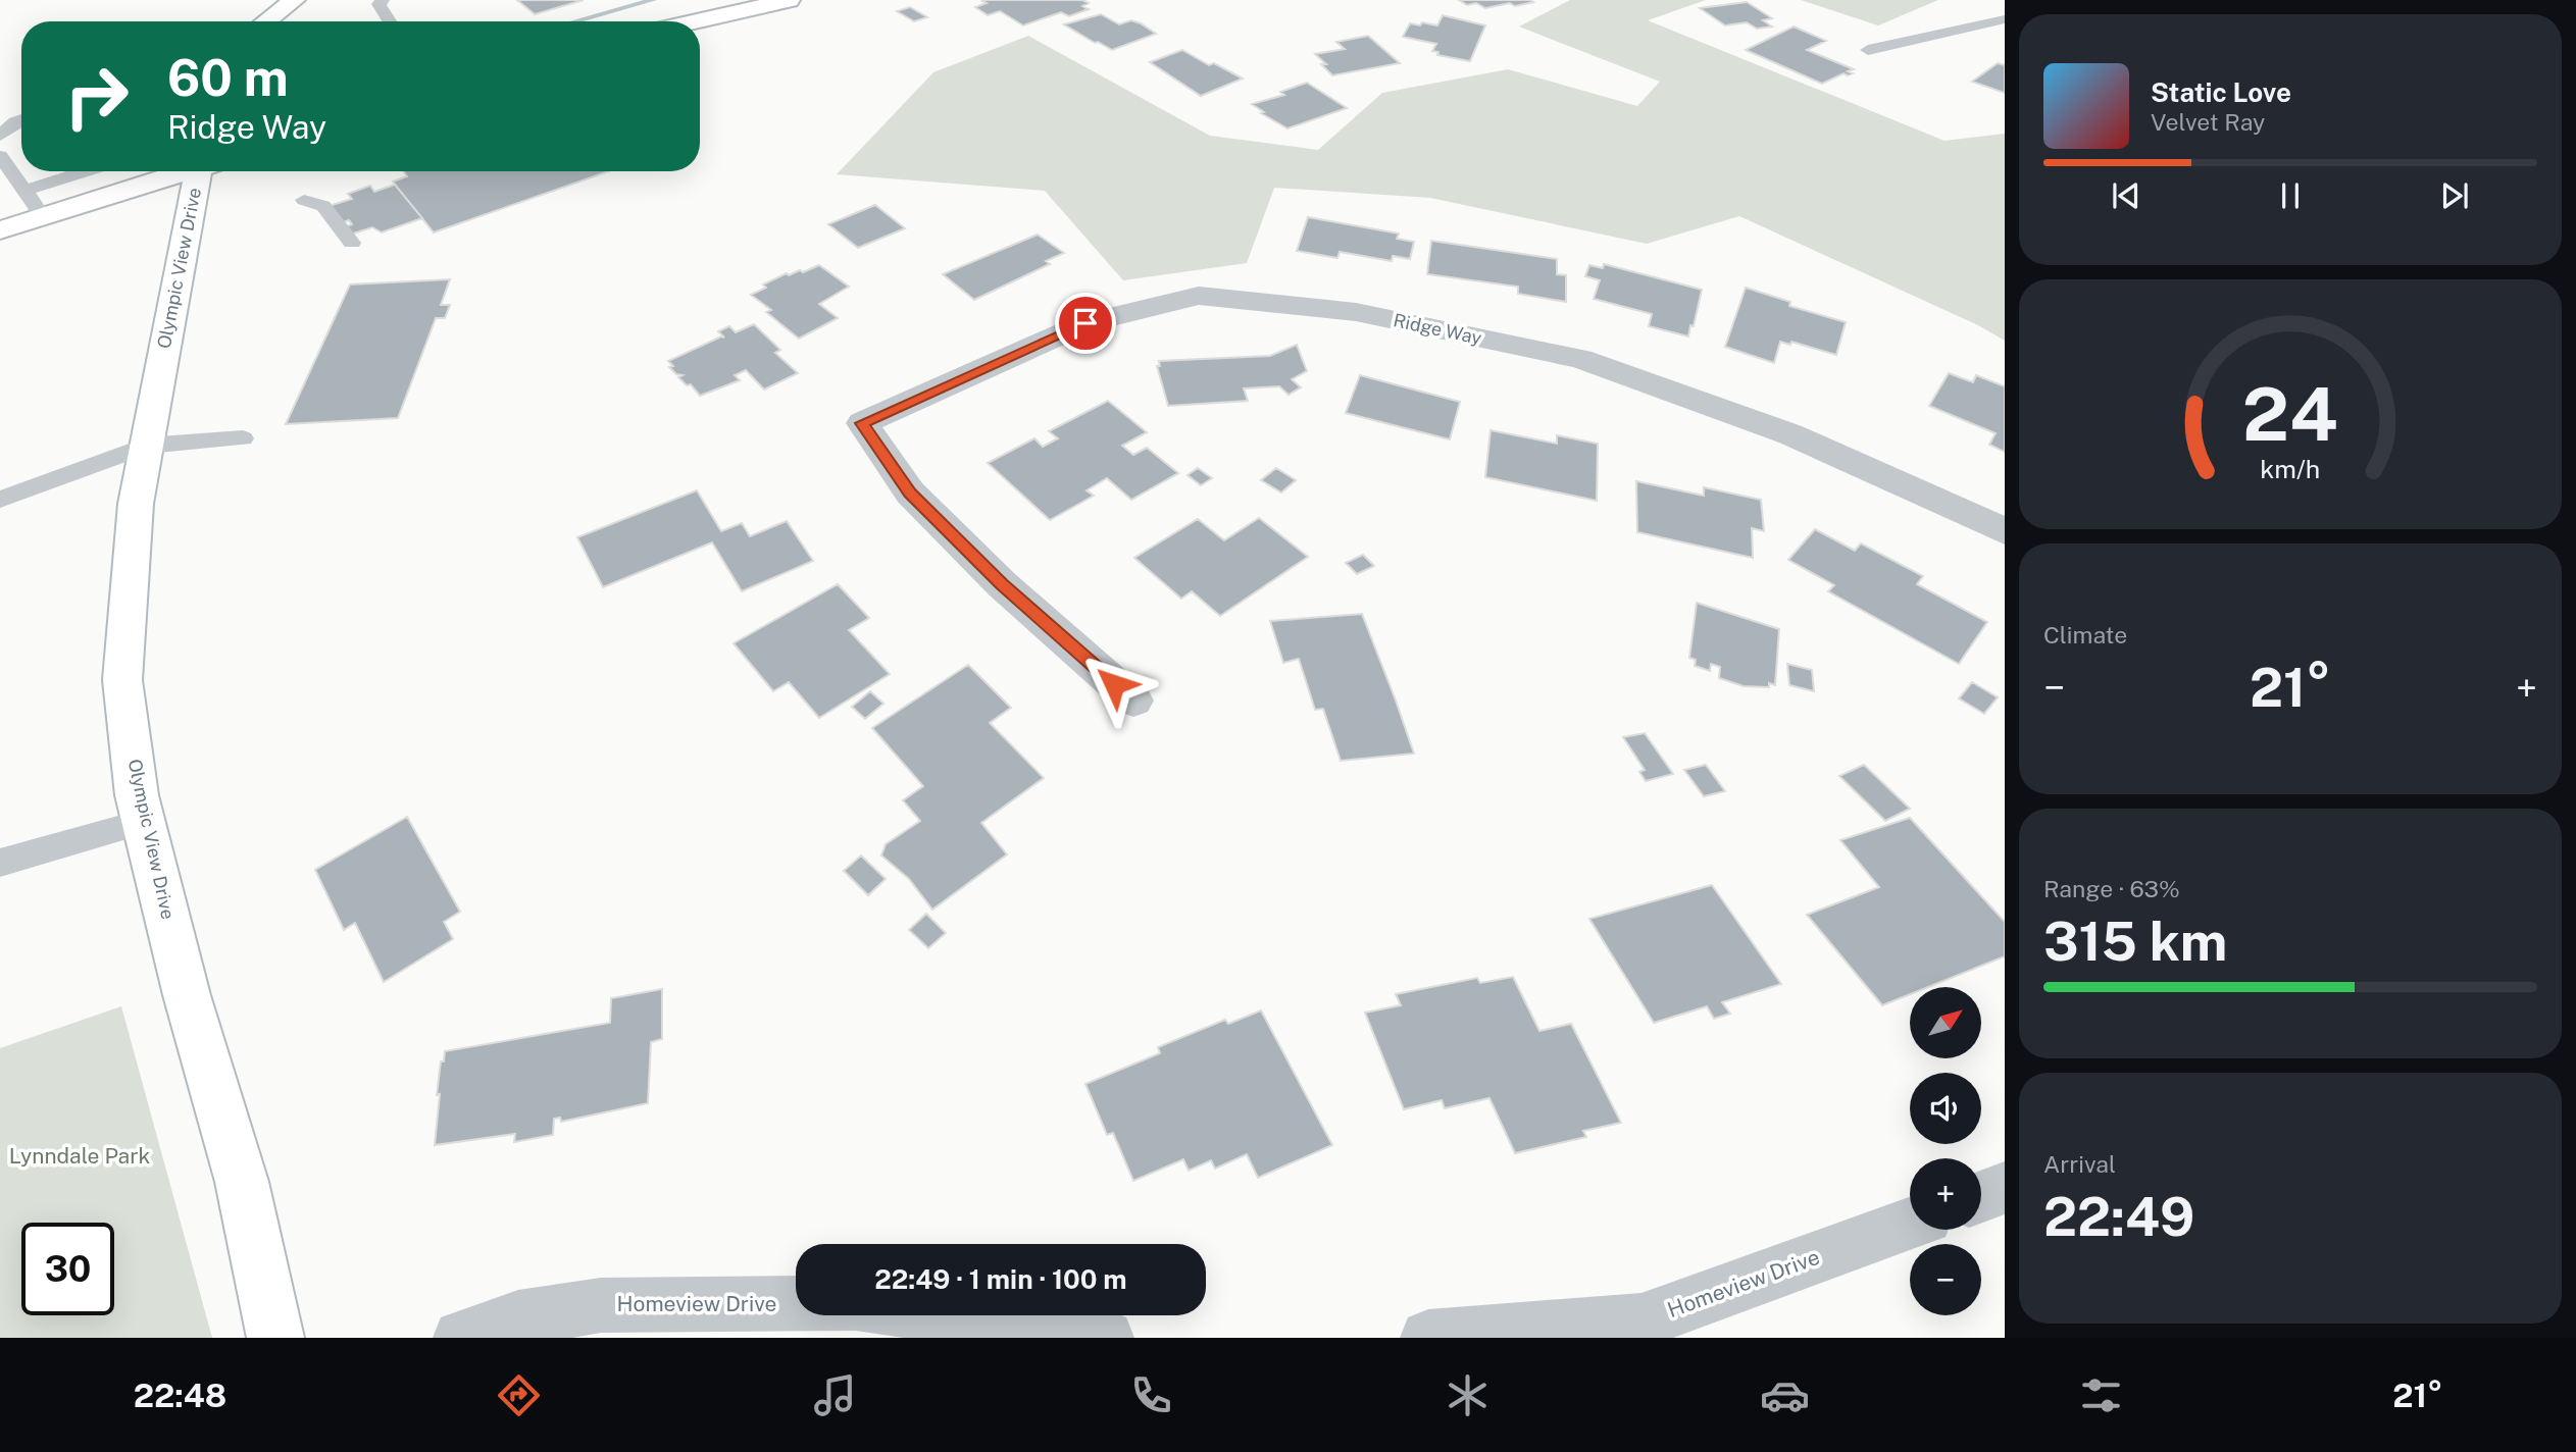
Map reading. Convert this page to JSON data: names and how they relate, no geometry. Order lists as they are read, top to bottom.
{
  "streets": {
    "main road": ["Olympic View Drive"],
    "street": ["Ridge Way", "Homeview Drive"]
  },
  "parks": ["Lynndale Park"],
  "north": "top right",
  "page": {
    "turn": ["60 m", "Ridge Way"],
    "song": ["Static Love", "Velvet Ray"],
    "tile": [
      "Climate",
      ["Range · 63%", "315 km"],
      ["Arrival", "22:49"]
    ],
    "heat": ["−", "21°", "+"],
    "map_buttons": ["+", "−"],
    "limit": "30",
    "trip": "22:49 · 1 min · 100 m",
    "tabs": ["22:48", "21°"],
    "gauge": ["24", "km/h"]
  }
}
